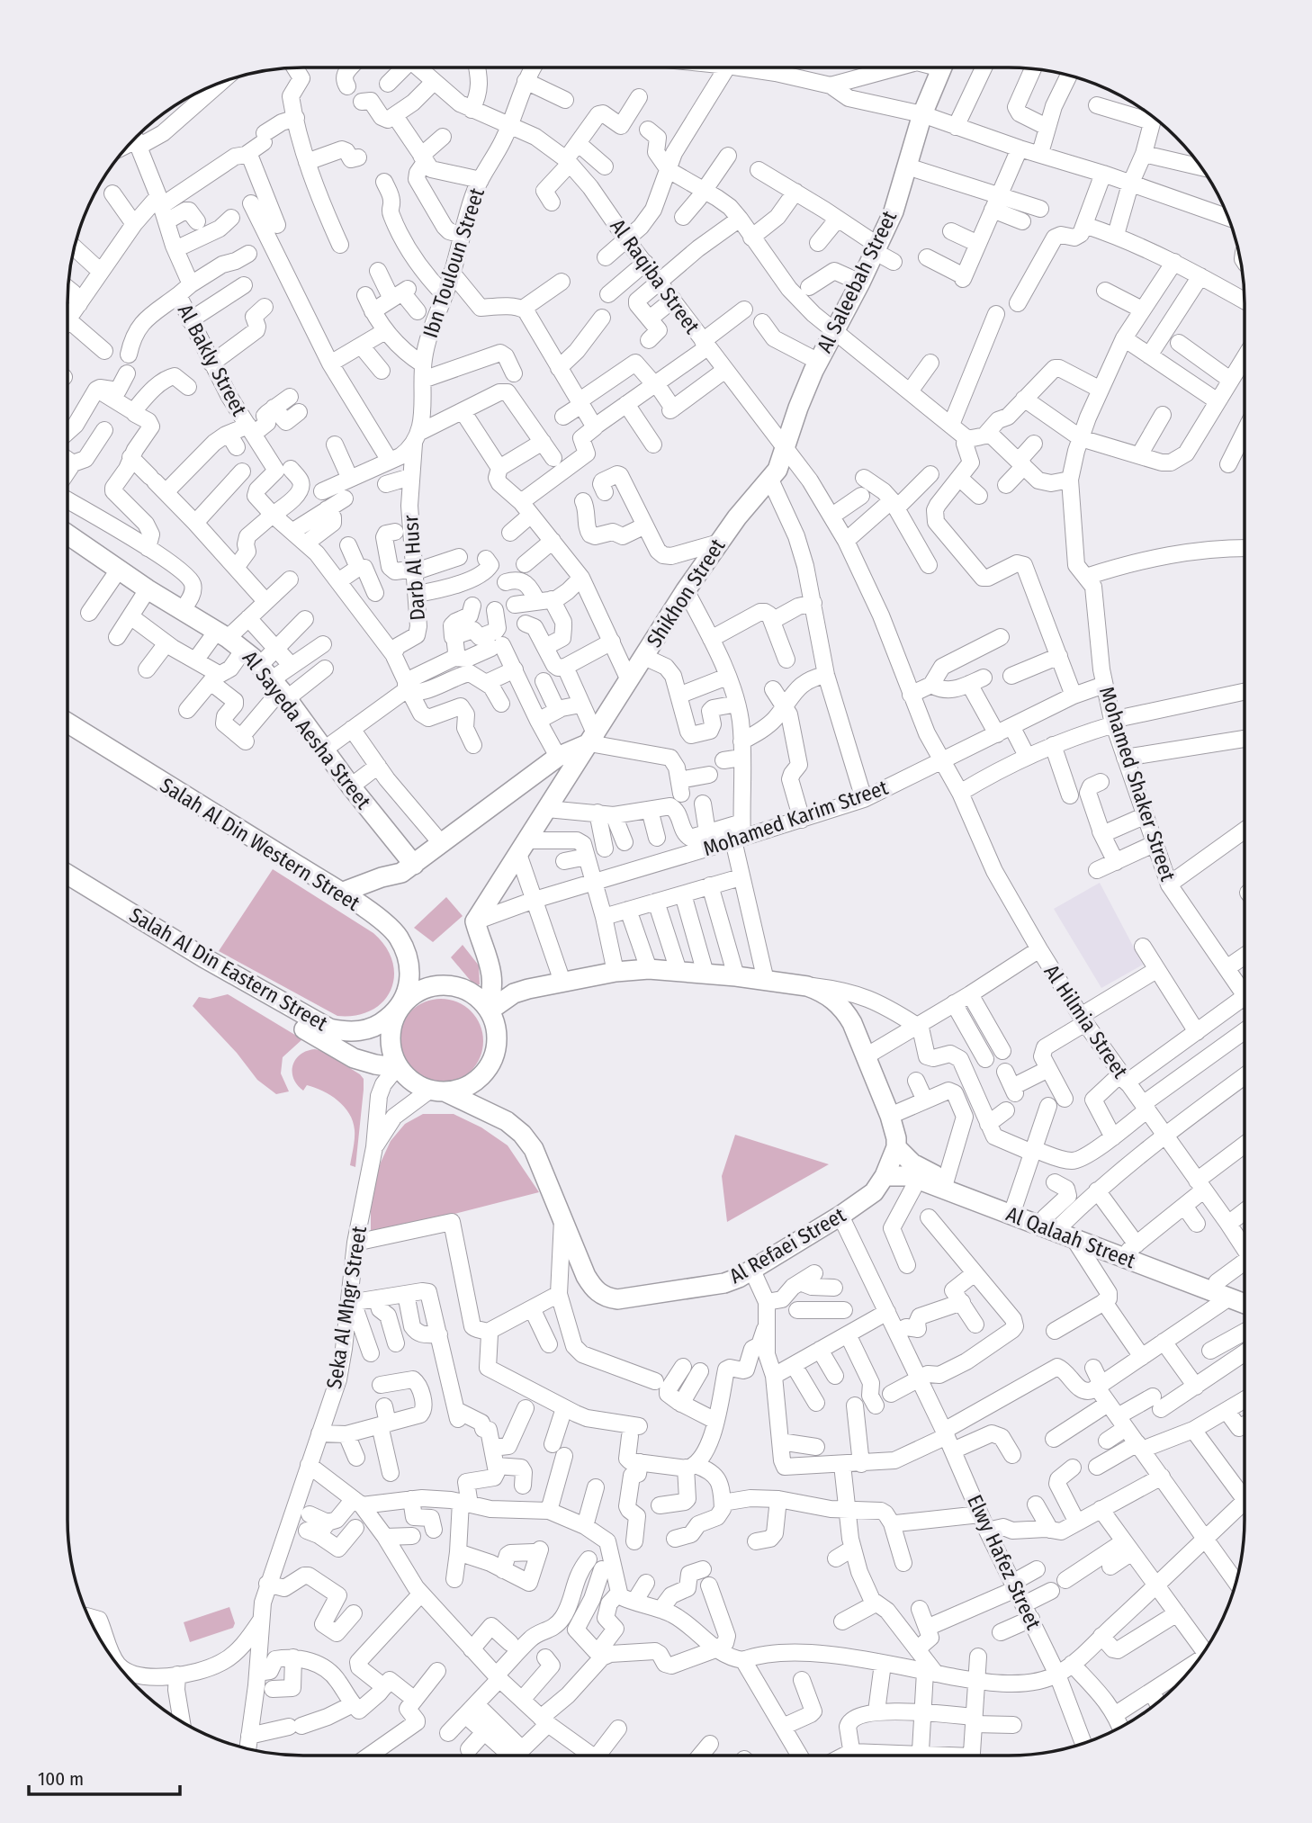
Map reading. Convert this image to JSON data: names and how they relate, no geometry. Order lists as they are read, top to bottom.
{
  "streets": {
    "main road": [
      "Al Saleebah Street",
      "Shikhon Street",
      "Al Sayeda Aesha Street",
      "Salah Al Din Western Street",
      "Salah Al Din Eastern Street",
      "Al Qalaah Street",
      "Al Refaei Street"
    ],
    "street": [
      "Ibn Touloun Street",
      "Al Raqiba Street",
      "Al Bakly Street",
      "Darb Al Husr",
      "Mohamed Shaker Street",
      "Mohamed Karim Street",
      "Al Hilmia Street",
      "Seka Al Mhgr Street",
      "Elwy Hafez Street"
    ]
  },
  "crossings": [
    ["Ibn Touloun Street", "Al Raqiba Street"],
    ["Ibn Touloun Street", "Darb Al Husr"],
    ["Al Raqiba Street", "Al Saleebah Street"],
    ["Al Raqiba Street", "Shikhon Street"],
    ["Al Raqiba Street", "Al Hilmia Street"],
    ["Al Saleebah Street", "Shikhon Street"],
    ["Shikhon Street", "Mohamed Karim Street"],
    ["Mohamed Shaker Street", "Mohamed Karim Street"],
    ["Mohamed Karim Street", "Al Hilmia Street"],
    ["Salah Al Din Western Street", "Salah Al Din Eastern Street"],
    ["Salah Al Din Western Street", "Al Refaei Street"],
    ["Salah Al Din Western Street", "Seka Al Mhgr Street"],
    ["Salah Al Din Eastern Street", "Al Refaei Street"],
    ["Salah Al Din Eastern Street", "Seka Al Mhgr Street"],
    ["Al Qalaah Street", "Al Refaei Street"],
    ["Al Refaei Street", "Seka Al Mhgr Street"],
    ["Al Refaei Street", "Elwy Hafez Street"]
  ],
  "scale_bar": "100 m"
}
